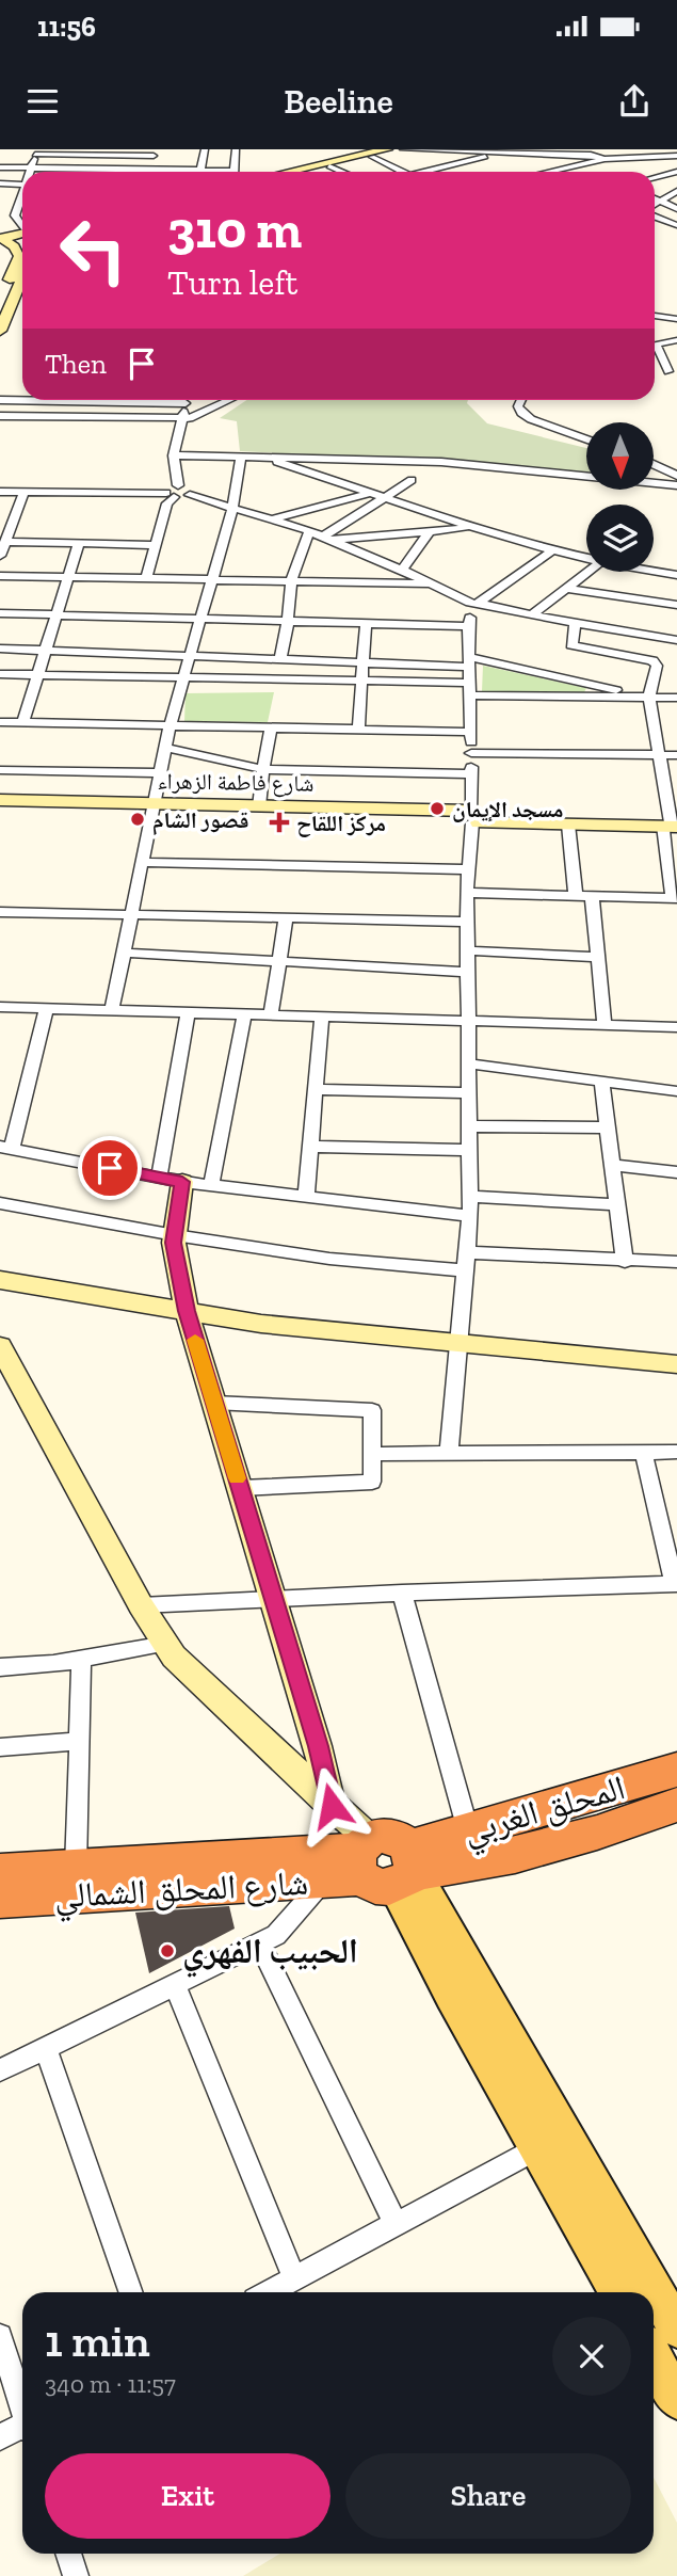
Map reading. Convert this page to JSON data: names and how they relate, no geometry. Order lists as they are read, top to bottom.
{
  "streets": {
    "highway": ["المحلق الغربي", "شارع المحلق الشمالي"],
    "main road": ["شارع فاطمة الزهراء"]
  },
  "crossings": [
    ["المحلق الغربي", "شارع المحلق الشمالي"]
  ],
  "places": {
    "other": ["مسجد الإيمان", "قصور الشام", "الحبيب الفهري"],
    "health": ["مركز اللقاح"]
  },
  "north": "bottom",
  "page": {
    "status": "11:56",
    "header": "Beeline",
    "turn": ["310 m", "Turn left"],
    "then": "Then",
    "heading": ["1 min", "340 m · 11:57"],
    "buttons": ["Exit", "Share"]
  }
}
